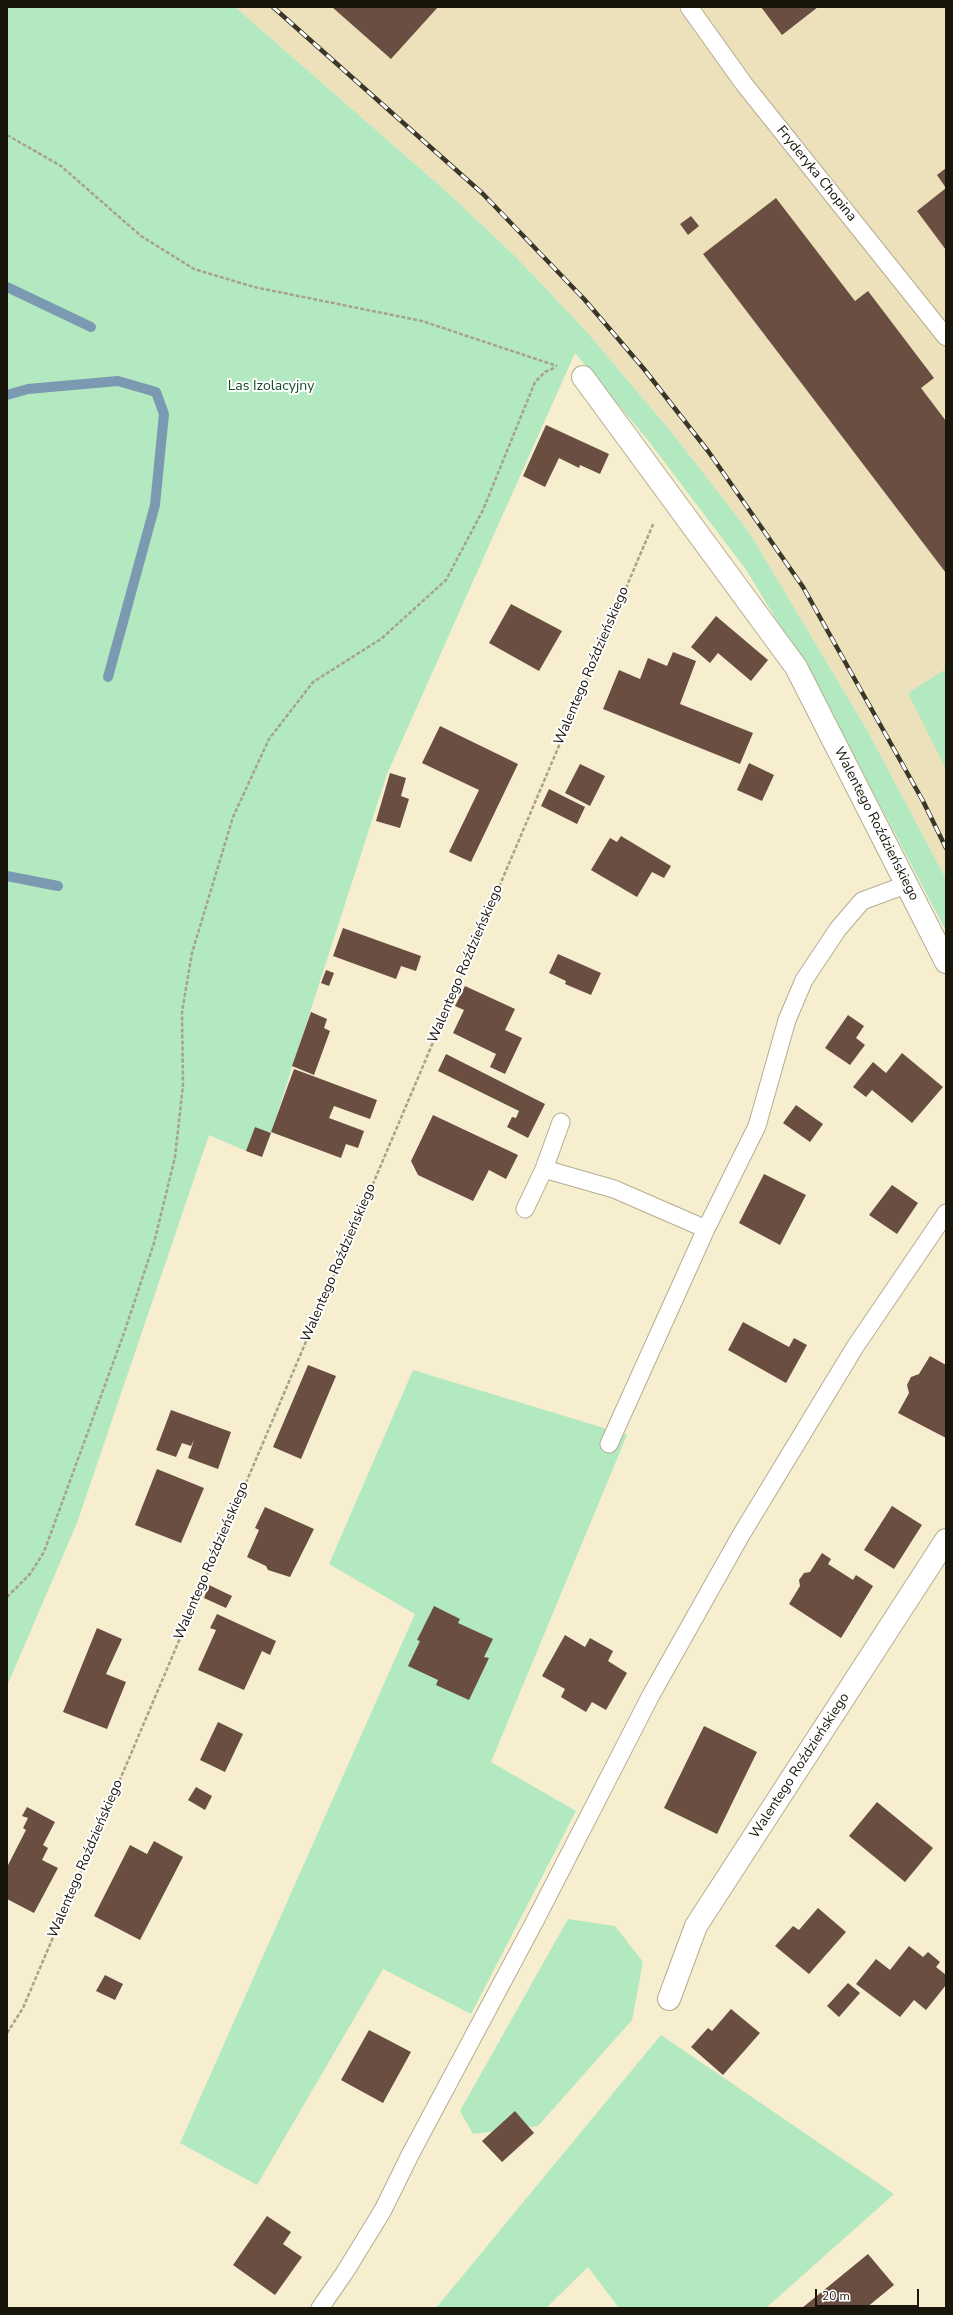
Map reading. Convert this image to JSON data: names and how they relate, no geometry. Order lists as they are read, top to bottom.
{
  "streets": {
    "street": ["Walentego Roździeńskiego"],
    "lane": ["Fryderyka Chopina"]
  },
  "parks": ["Las Izolacyjny"],
  "scale_bar": "20 m"
}
